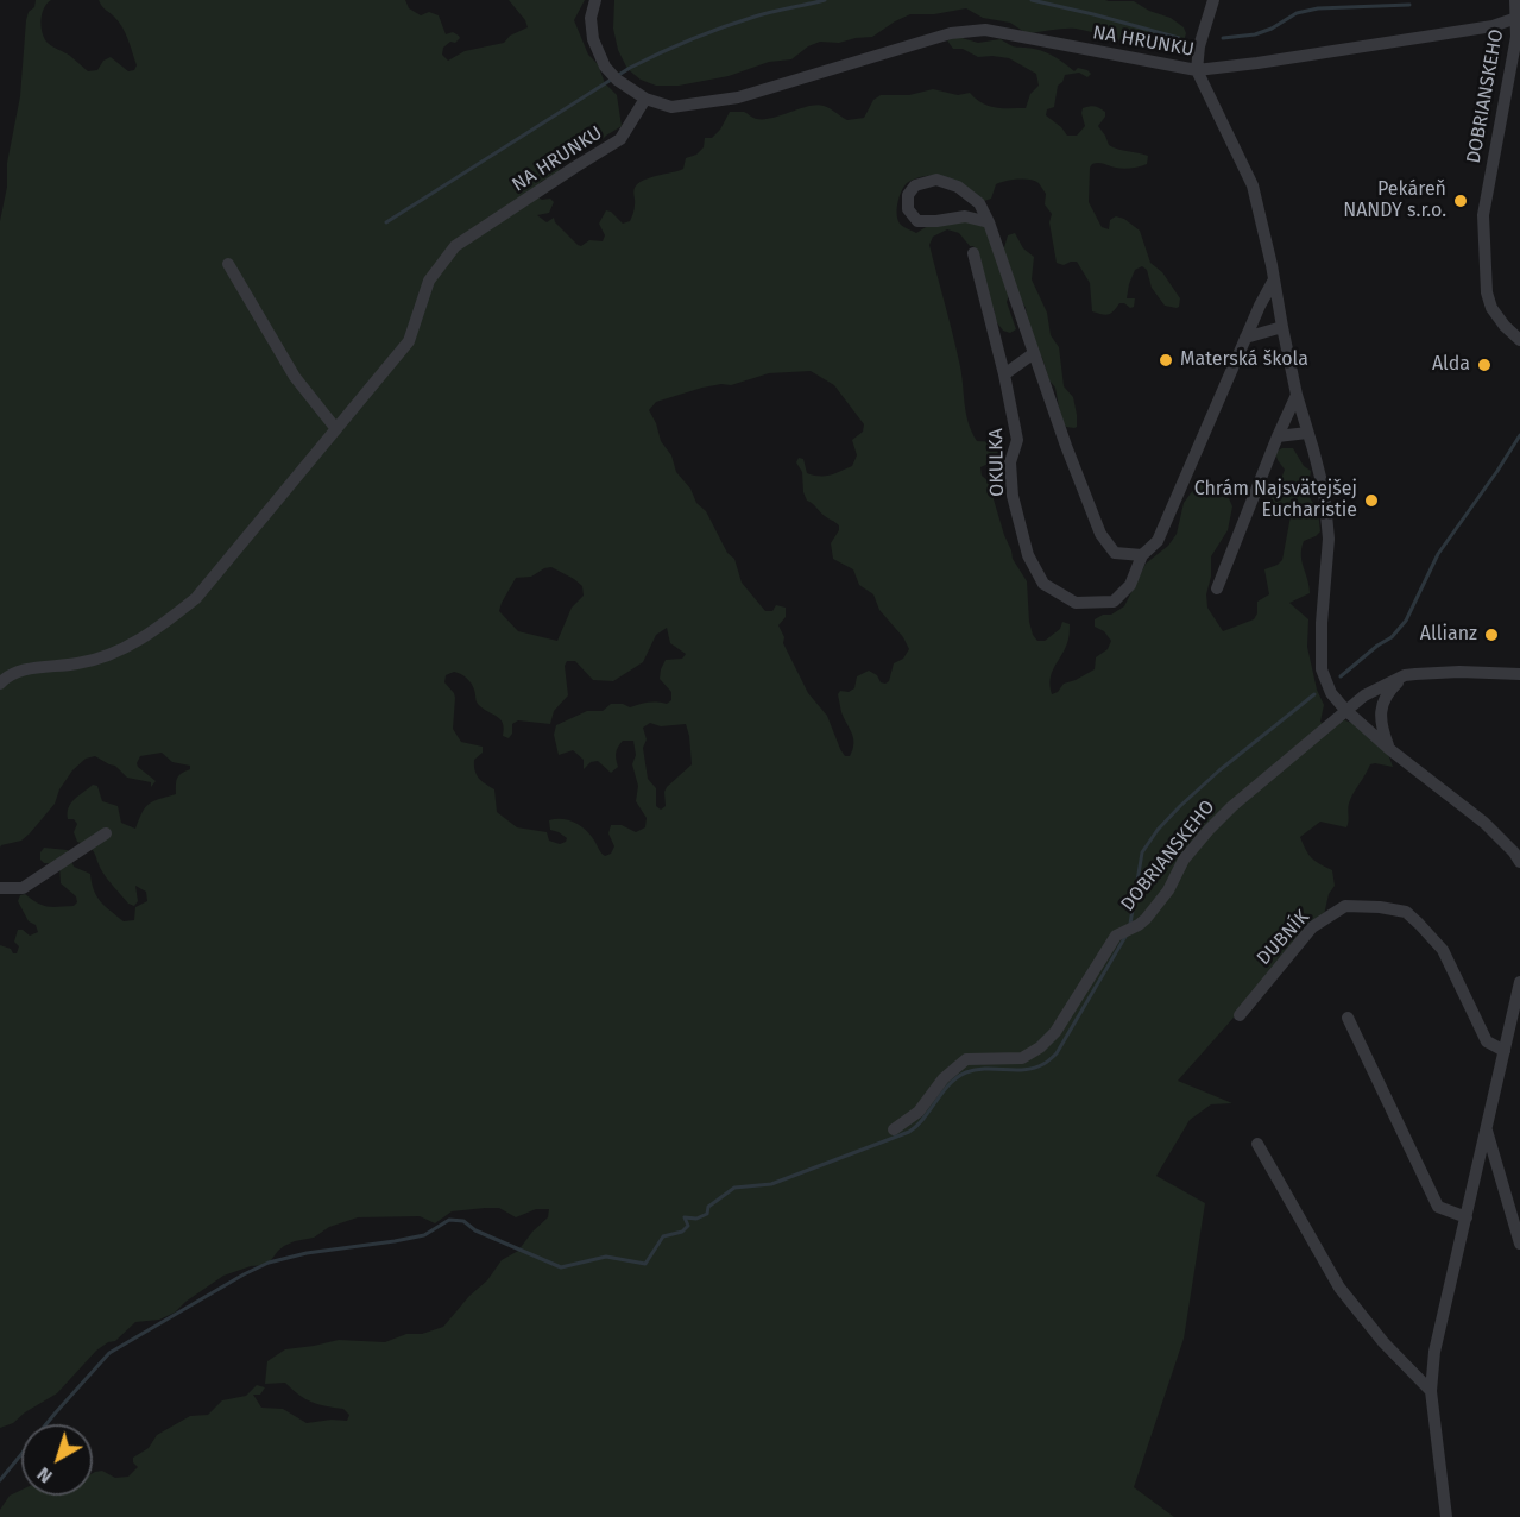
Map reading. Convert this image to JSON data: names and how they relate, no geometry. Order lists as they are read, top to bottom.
{
  "streets": {
    "street": [
      "NA HRUNKU",
      "DOBRIANSKEHO",
      "OKULKA",
      "DUBNÍK"
    ]
  },
  "crossings": [
    ["NA HRUNKU", "DOBRIANSKEHO"]
  ],
  "places": [
    "Pekáreň NANDY s.r.o.",
    "Materská škola",
    "Alda",
    "Chrám Najsvätejšej Eucharistie",
    "Allianz"
  ],
  "north": "bottom left"
}
